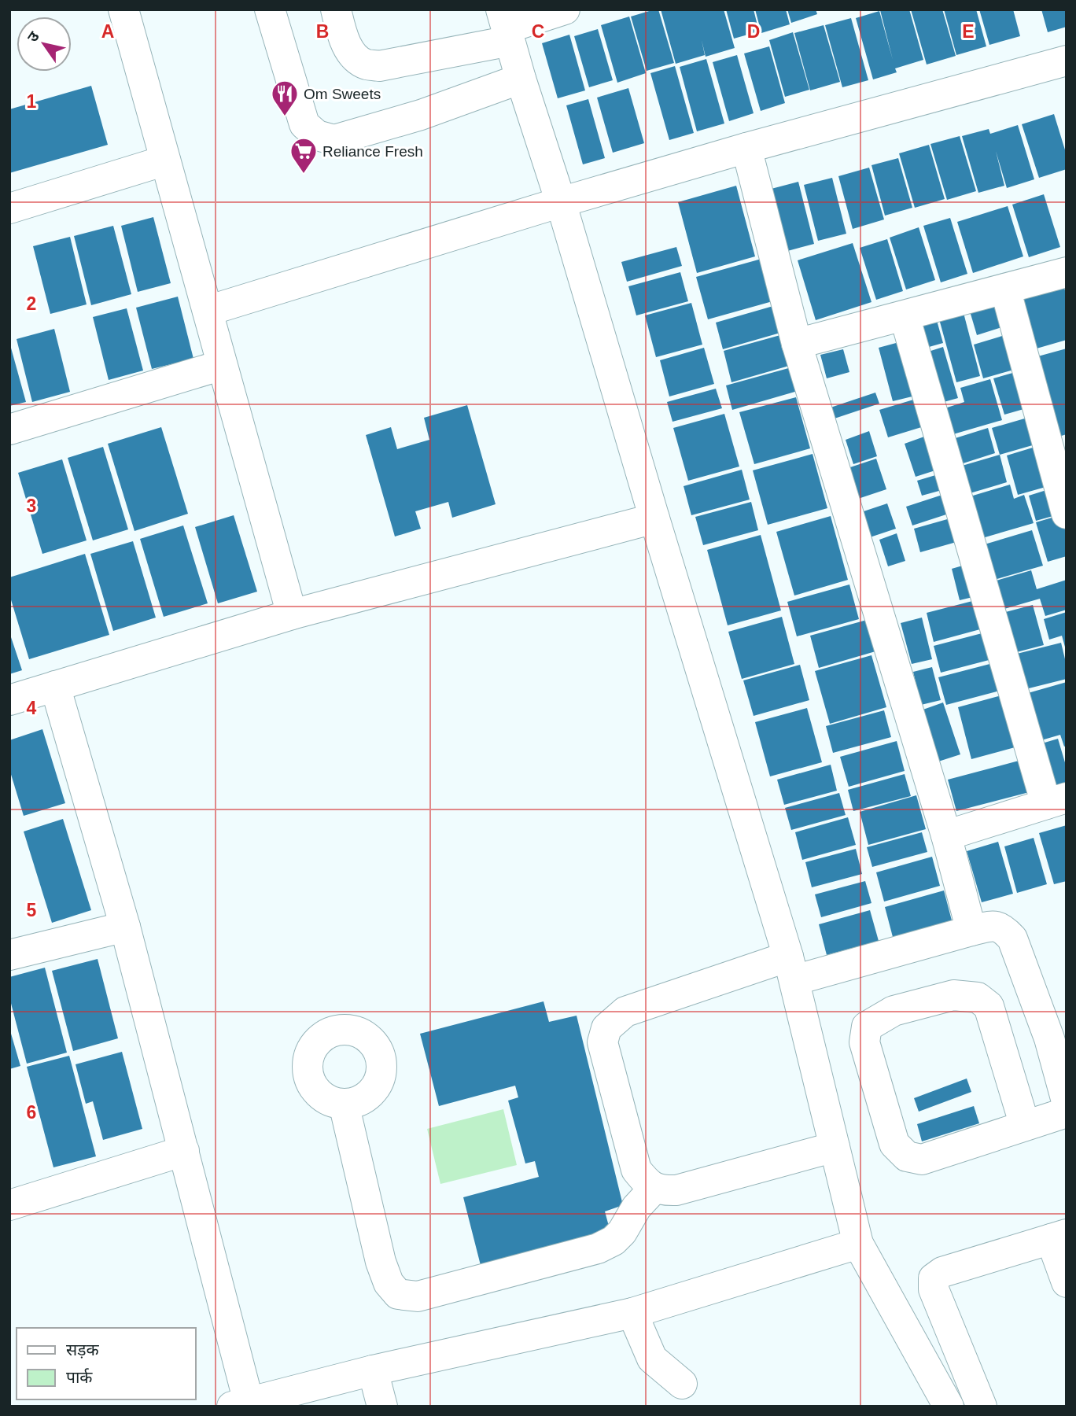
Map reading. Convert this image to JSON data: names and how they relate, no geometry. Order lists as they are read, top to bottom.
{
  "places": {
    "restaurant": ["Om Sweets"],
    "supermarket": ["Reliance Fresh"]
  },
  "legend": ["सड़क", "पार्क"],
  "north": "top left",
  "grid": {
    "columns": [
      "A",
      "B",
      "C",
      "D",
      "E"
    ],
    "rows": [
      "1",
      "2",
      "3",
      "4",
      "5",
      "6"
    ]
  }
}
